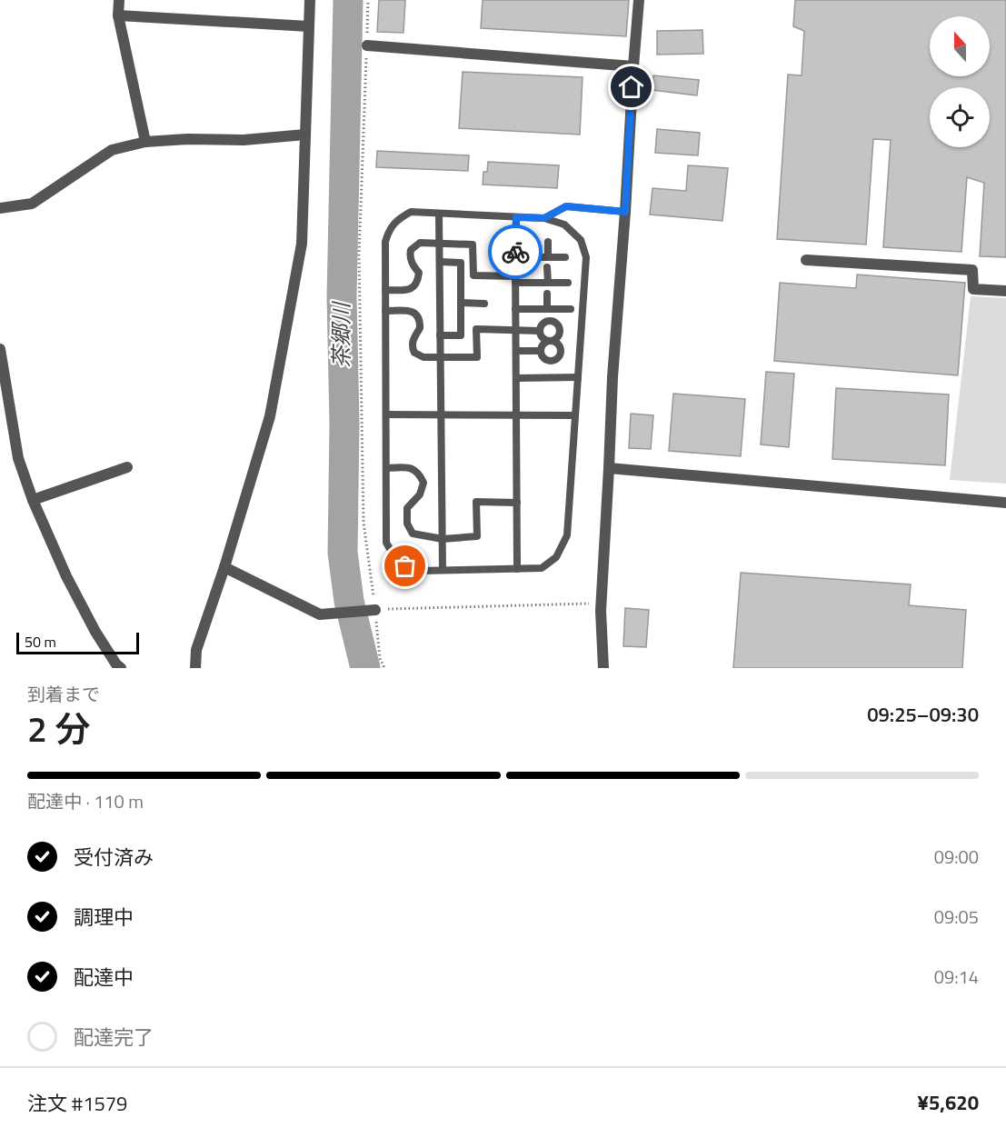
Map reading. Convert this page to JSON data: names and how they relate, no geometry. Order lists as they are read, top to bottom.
{
  "water": ["茶郷川"],
  "scale_bar": "50 m",
  "north": "top",
  "page": {
    "scale": "50 m",
    "heading": ["2 分", "到着まで", "09:25–09:30"],
    "panel": ["注文 #1579", "¥5,620"],
    "bar": "配達中 · 110 m",
    "list": [
      ["受付済み", "09:00"],
      ["調理中", "09:05"],
      ["配達中", "09:14"],
      "配達完了"
    ]
  }
}
